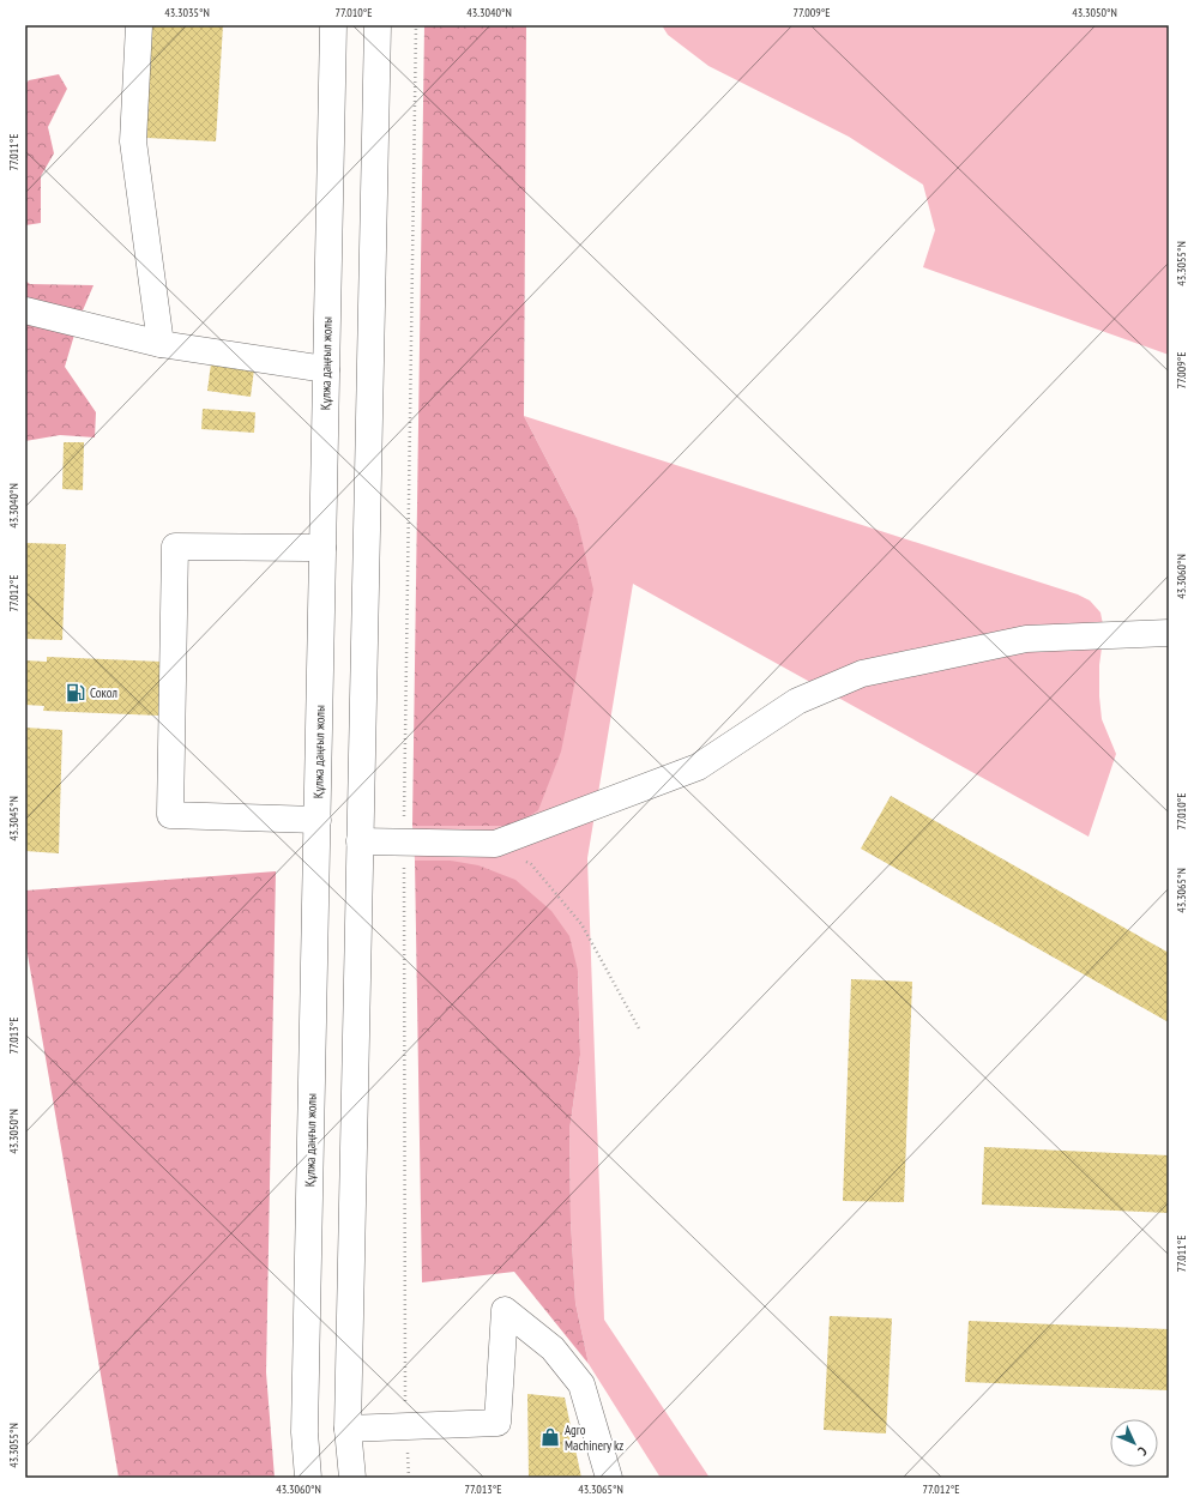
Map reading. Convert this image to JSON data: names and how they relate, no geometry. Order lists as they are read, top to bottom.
{
  "streets": {
    "main road": ["Құлжа даңғыл жолы"]
  },
  "places": {
    "fuel station": ["Сокол"],
    "shop": ["Agro Machinery kz"]
  },
  "north": "bottom right",
  "coordinates": [
    "43.3035°N",
    "77.010°E",
    "43.3040°N",
    "77.009°E",
    "43.3050°N",
    "77.011°E",
    "43.3055°N",
    "43.3060°N",
    "77.012°E",
    "43.3045°N",
    "43.3065°N",
    "77.013°E"
  ]
}
